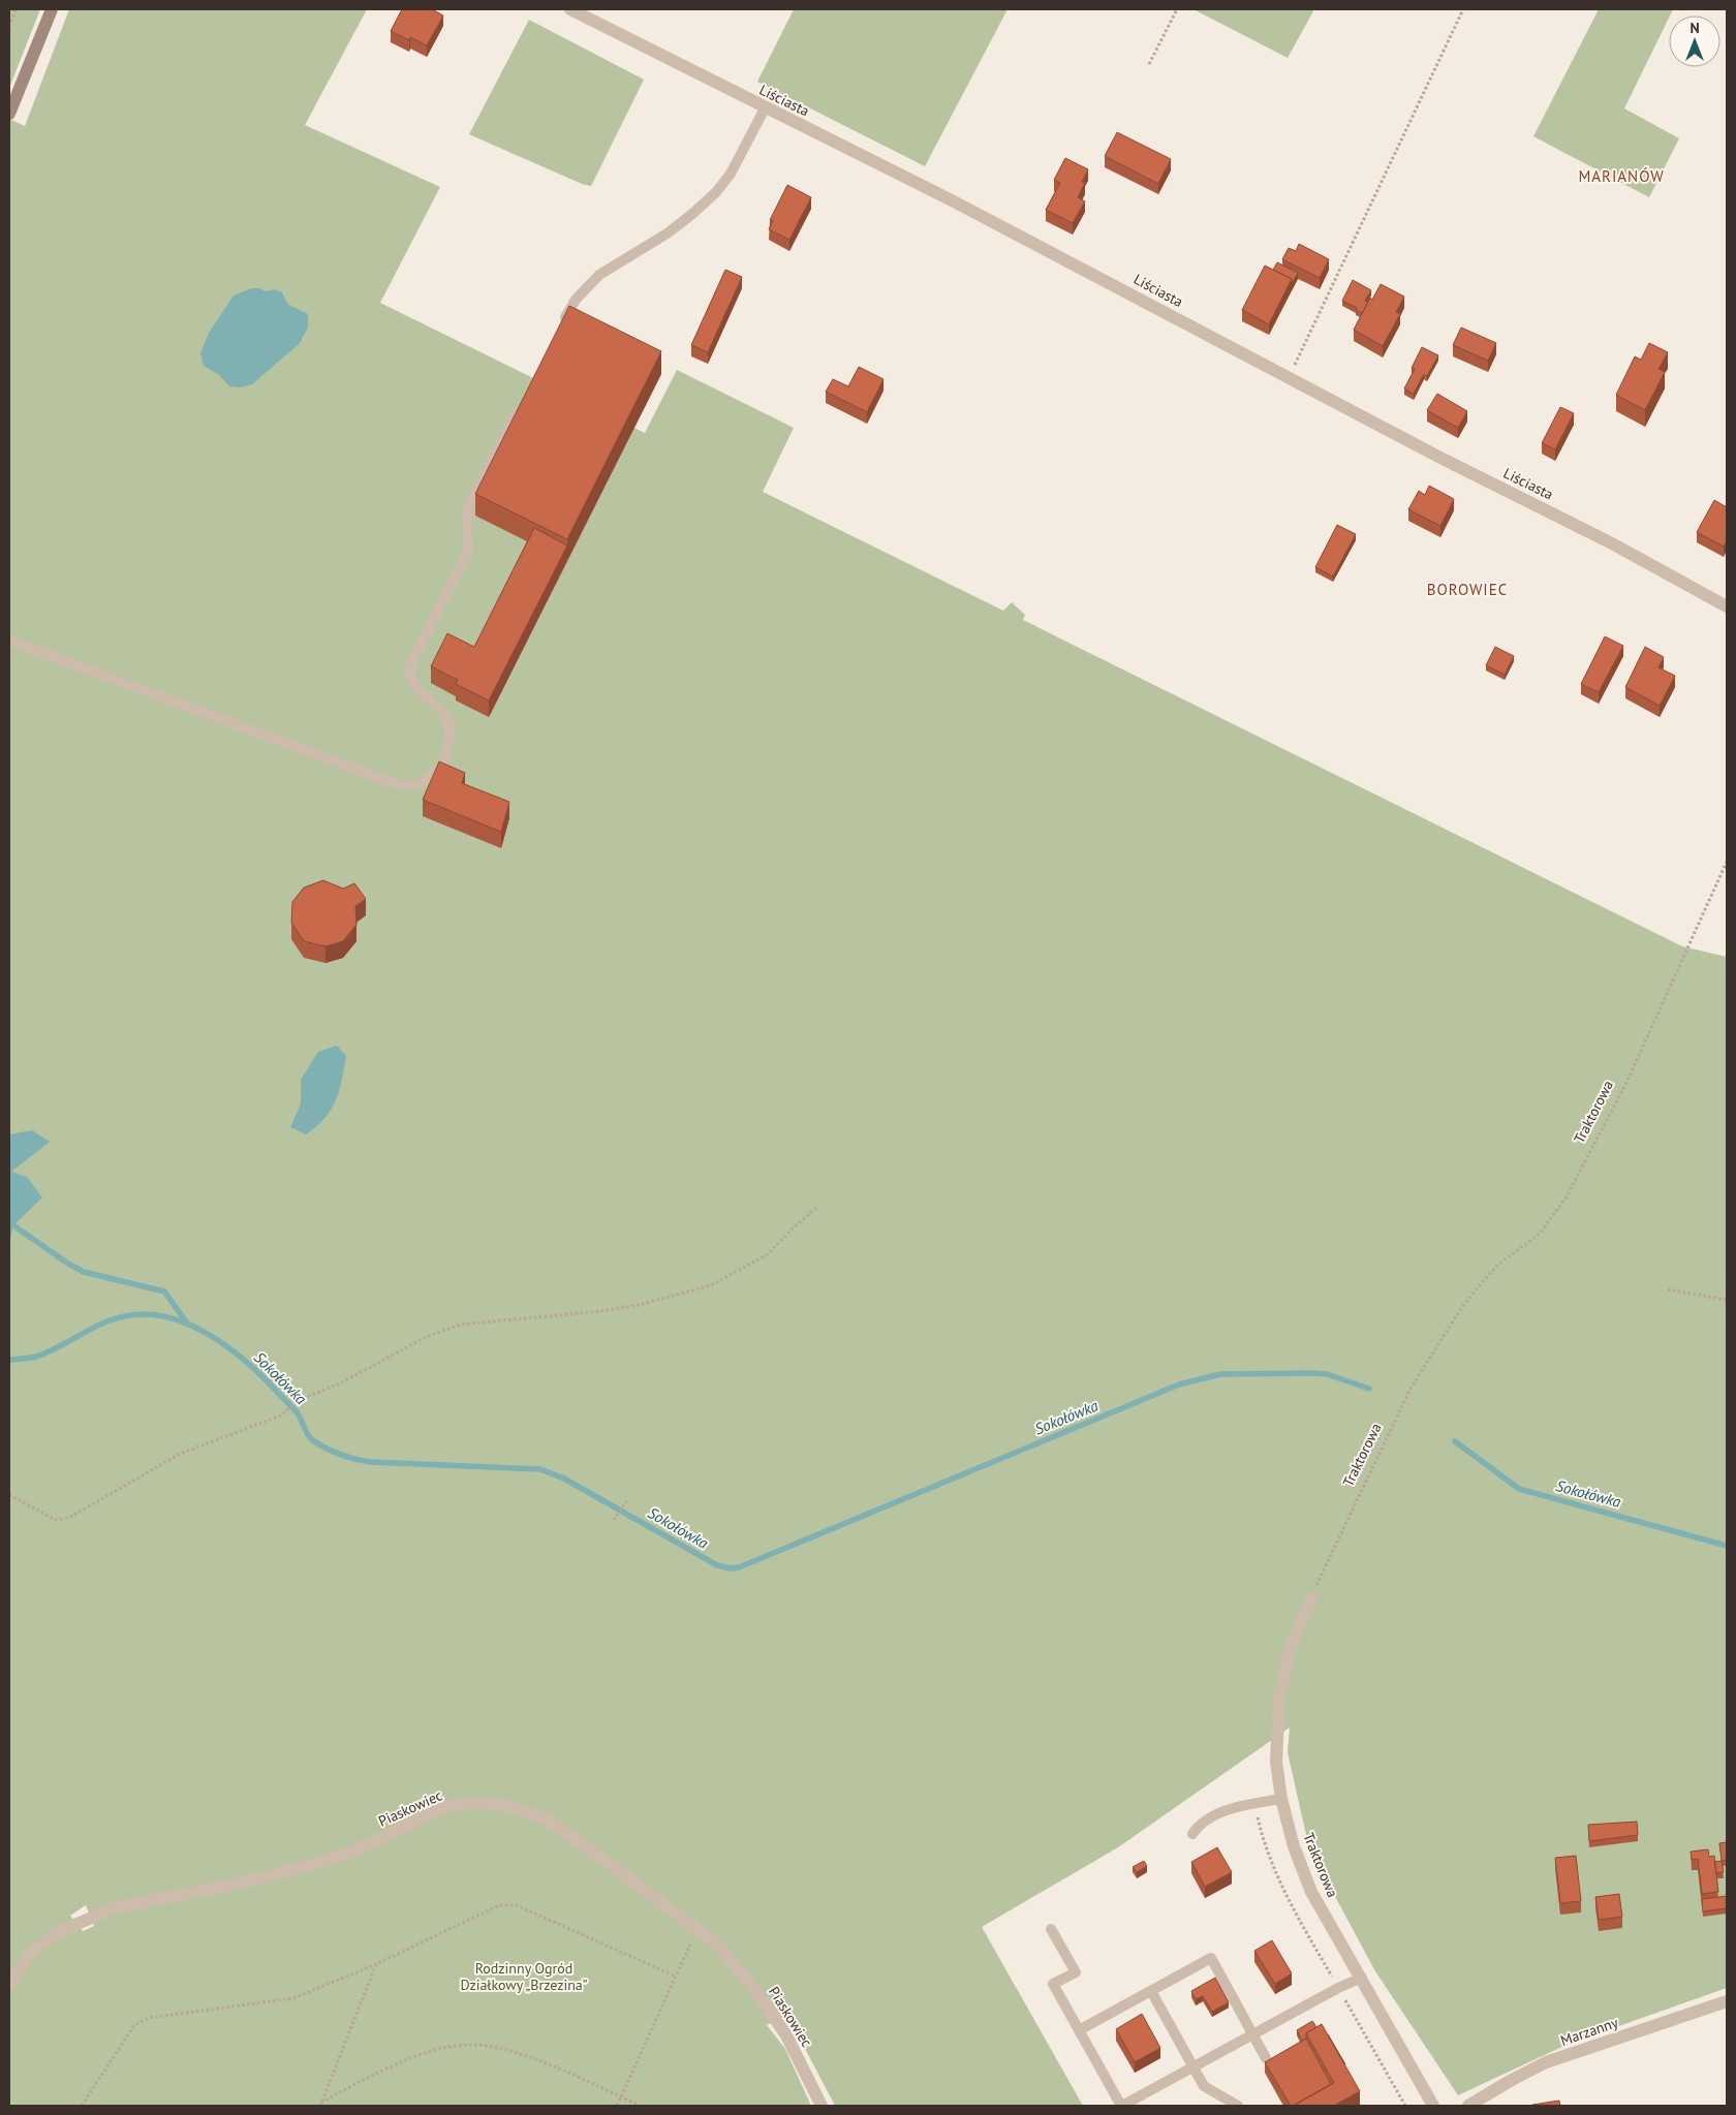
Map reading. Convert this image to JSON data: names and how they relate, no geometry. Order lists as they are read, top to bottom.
{
  "streets": {
    "street": [
      "Liściasta",
      "Traktorowa",
      "Piaskowiec",
      "Marzanny"
    ]
  },
  "districts": ["MARIANÓW", "BOROWIEC"],
  "water": ["Sokołówka"],
  "parks": ["Rodzinny Ogród Działkowy „Brzezina”"],
  "north": "top"
}
